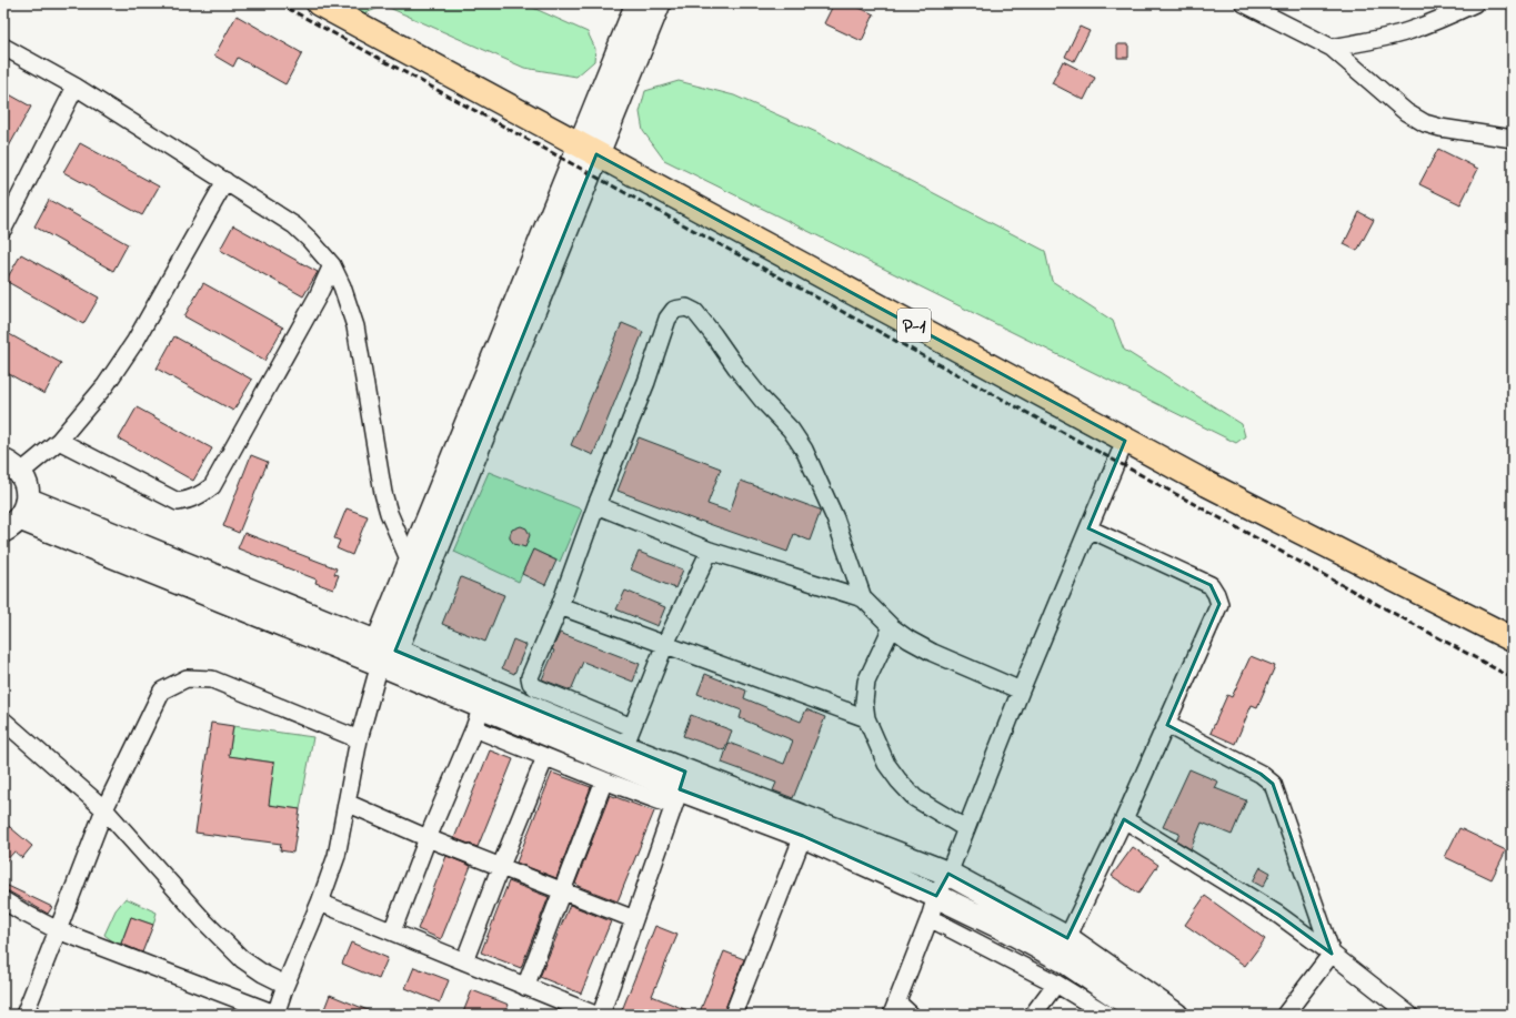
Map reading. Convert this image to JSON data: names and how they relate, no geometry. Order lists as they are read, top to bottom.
{
  "streets": {
    "highway": ["P-1"]
  }
}
